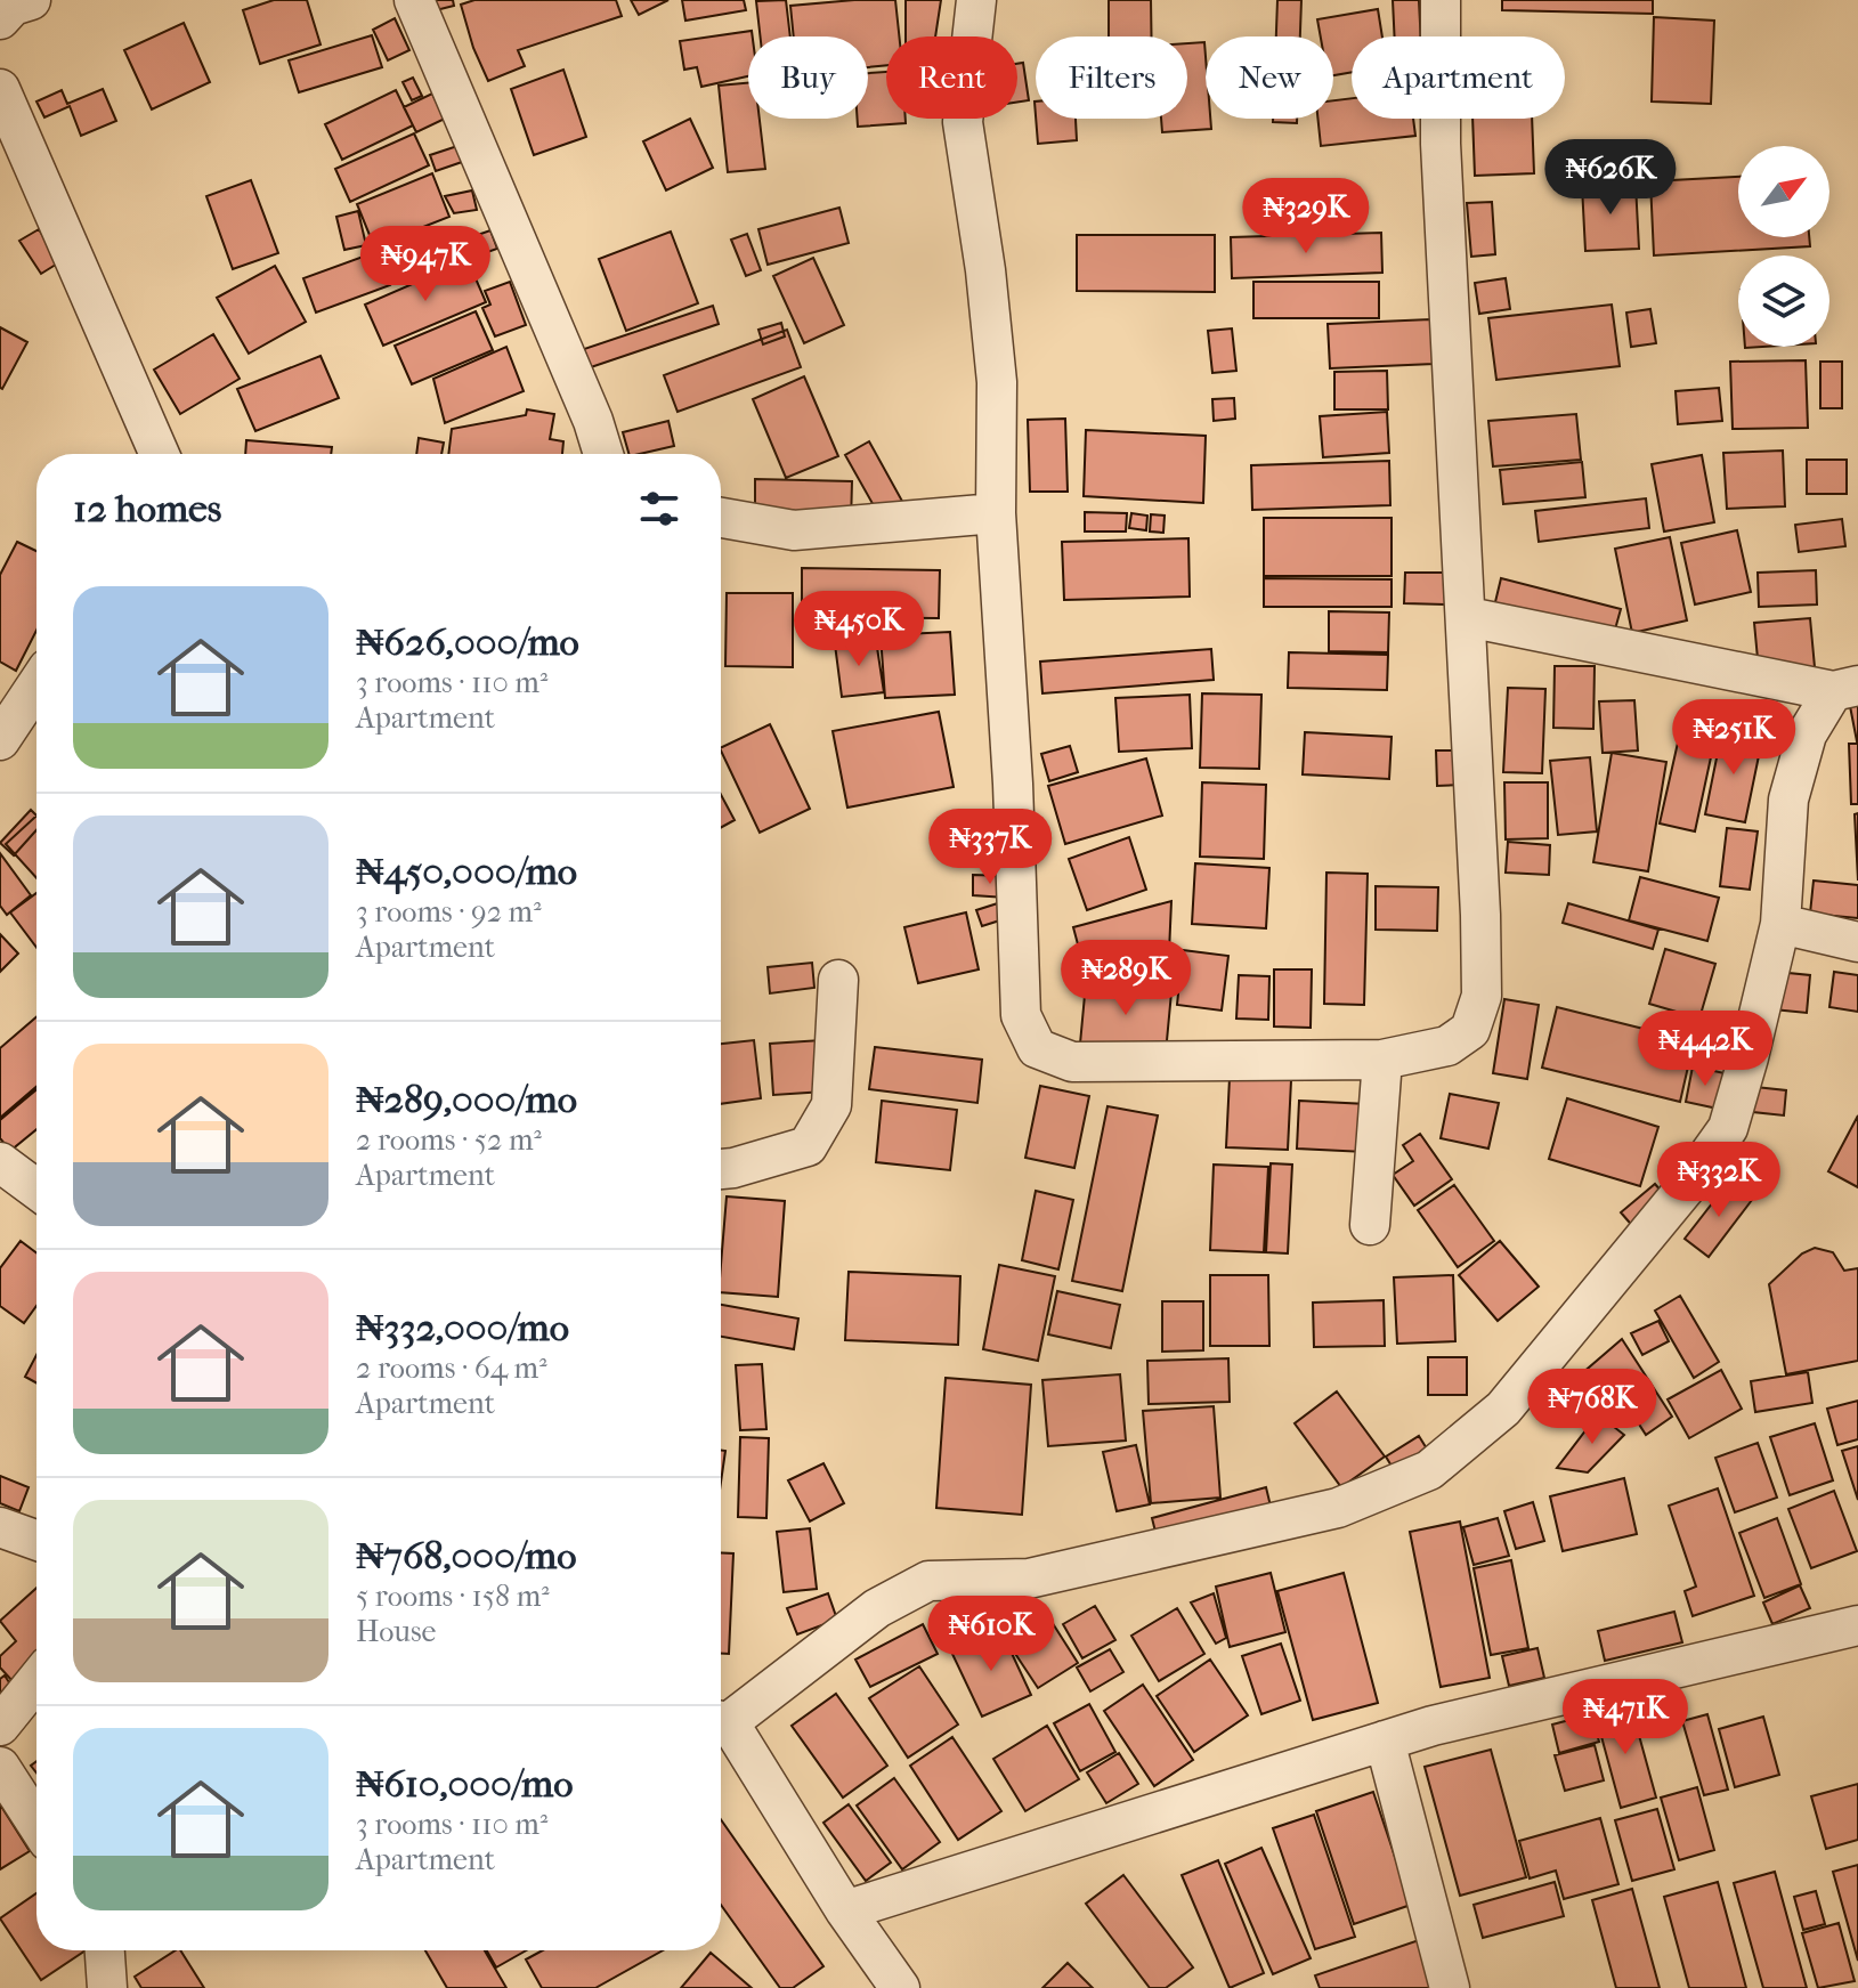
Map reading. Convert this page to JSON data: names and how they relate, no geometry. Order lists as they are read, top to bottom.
{
  "north": "top right",
  "page": {
    "chip": [
      "Buy",
      "Rent",
      "Filters",
      "New",
      "Apartment"
    ],
    "price": [
      "₦626K",
      "₦329K",
      "₦947K",
      "₦450K",
      "₦251K",
      "₦337K",
      "₦289K",
      "₦442K",
      "₦332K",
      "₦768K",
      "₦610K",
      "₦471K"
    ],
    "heading": "12 homes",
    "list": [
      {
        "name": "₦626,000/mo",
        "note": "3 rooms · 110 m² · Apartment"
      },
      {
        "name": "₦450,000/mo",
        "note": "3 rooms · 92 m² · Apartment"
      },
      {
        "name": "₦289,000/mo",
        "note": "2 rooms · 52 m² · Apartment"
      },
      {
        "name": "₦332,000/mo",
        "note": "2 rooms · 64 m² · Apartment"
      },
      {
        "name": "₦768,000/mo",
        "note": "5 rooms · 158 m² · House"
      },
      {
        "name": "₦610,000/mo",
        "note": "3 rooms · 110 m² · Apartment"
      }
    ]
  }
}
